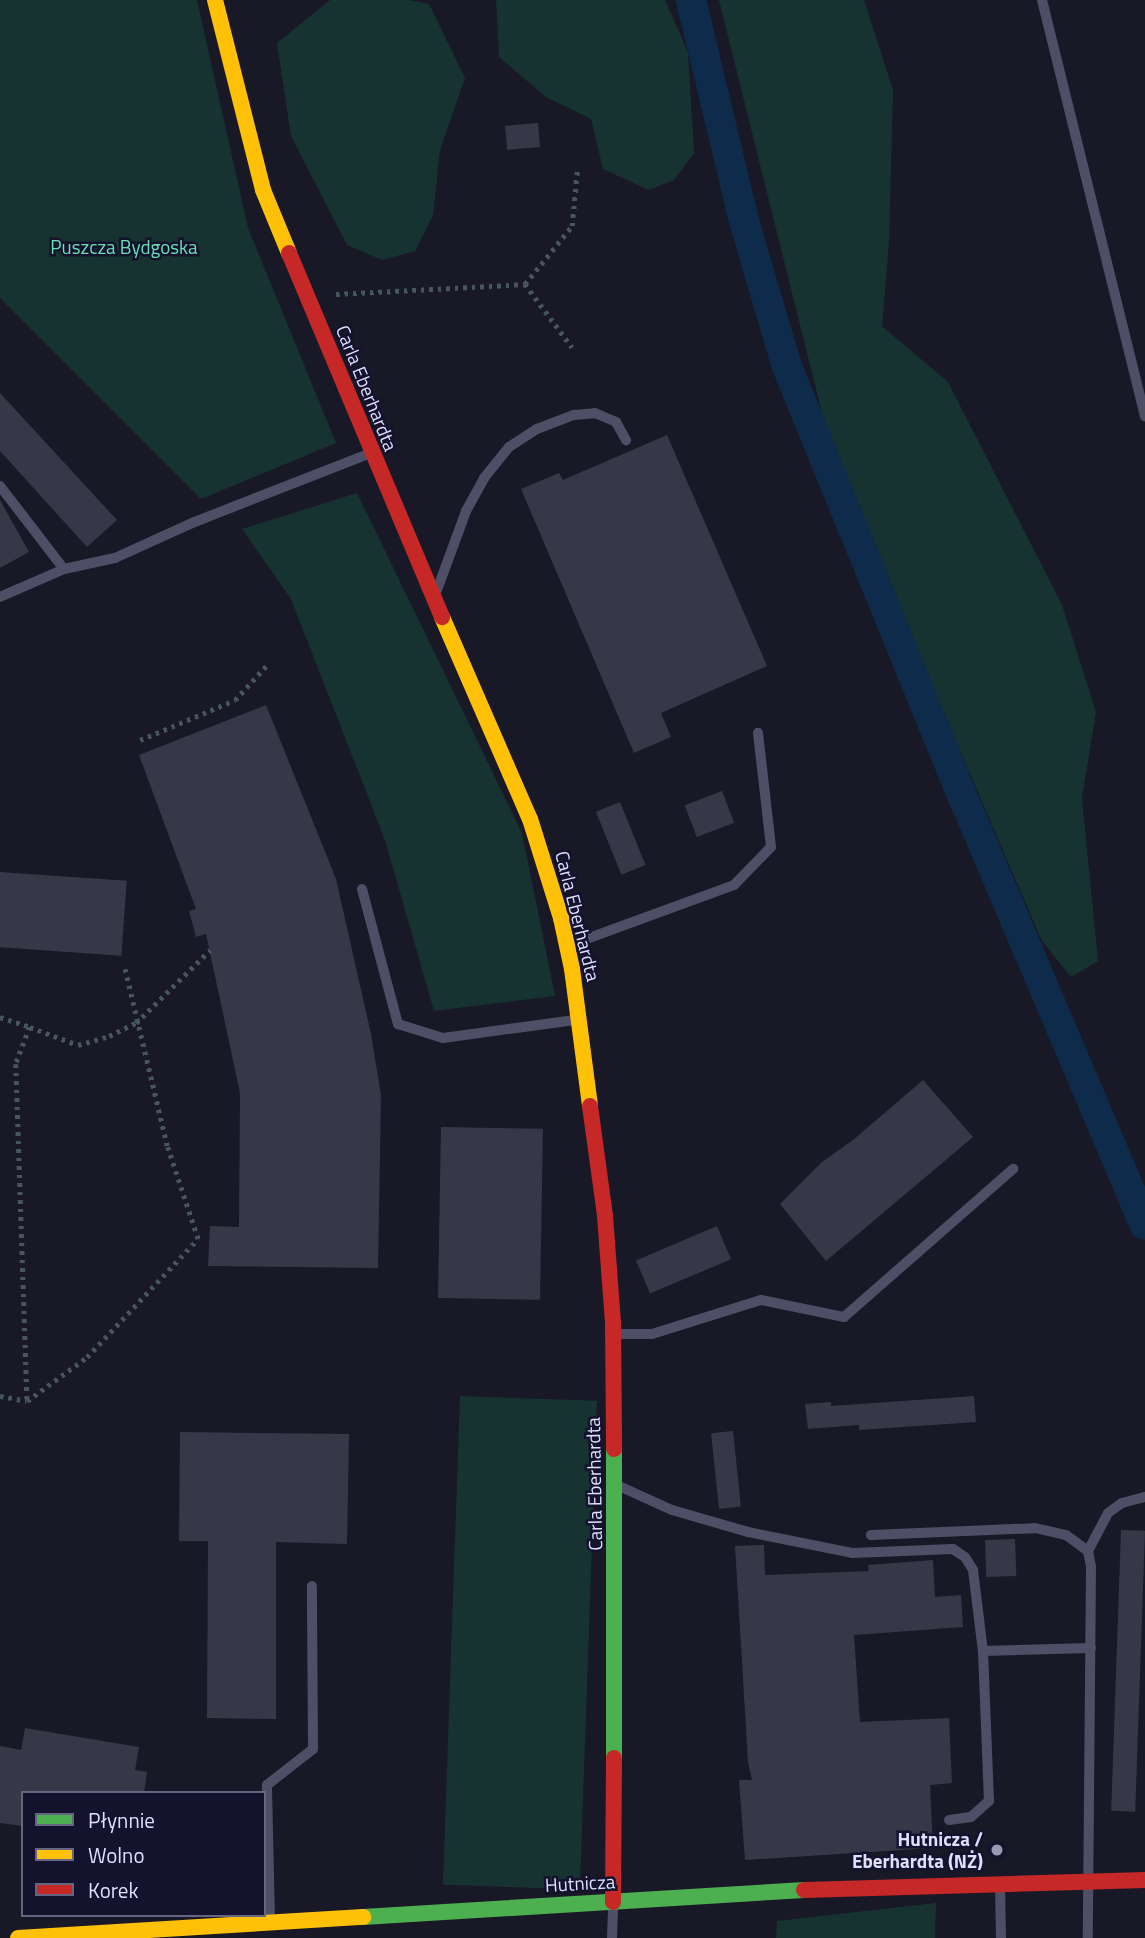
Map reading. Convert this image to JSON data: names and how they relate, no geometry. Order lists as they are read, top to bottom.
{
  "streets": {
    "street": ["Carla Eberhardta", "Hutnicza"]
  },
  "crossings": [
    ["Carla Eberhardta", "Hutnicza"]
  ],
  "parks": ["Puszcza Bydgoska"],
  "places": ["Hutnicza / Eberhardta (NŻ)"],
  "legend": ["Płynnie", "Wolno", "Korek"]
}
